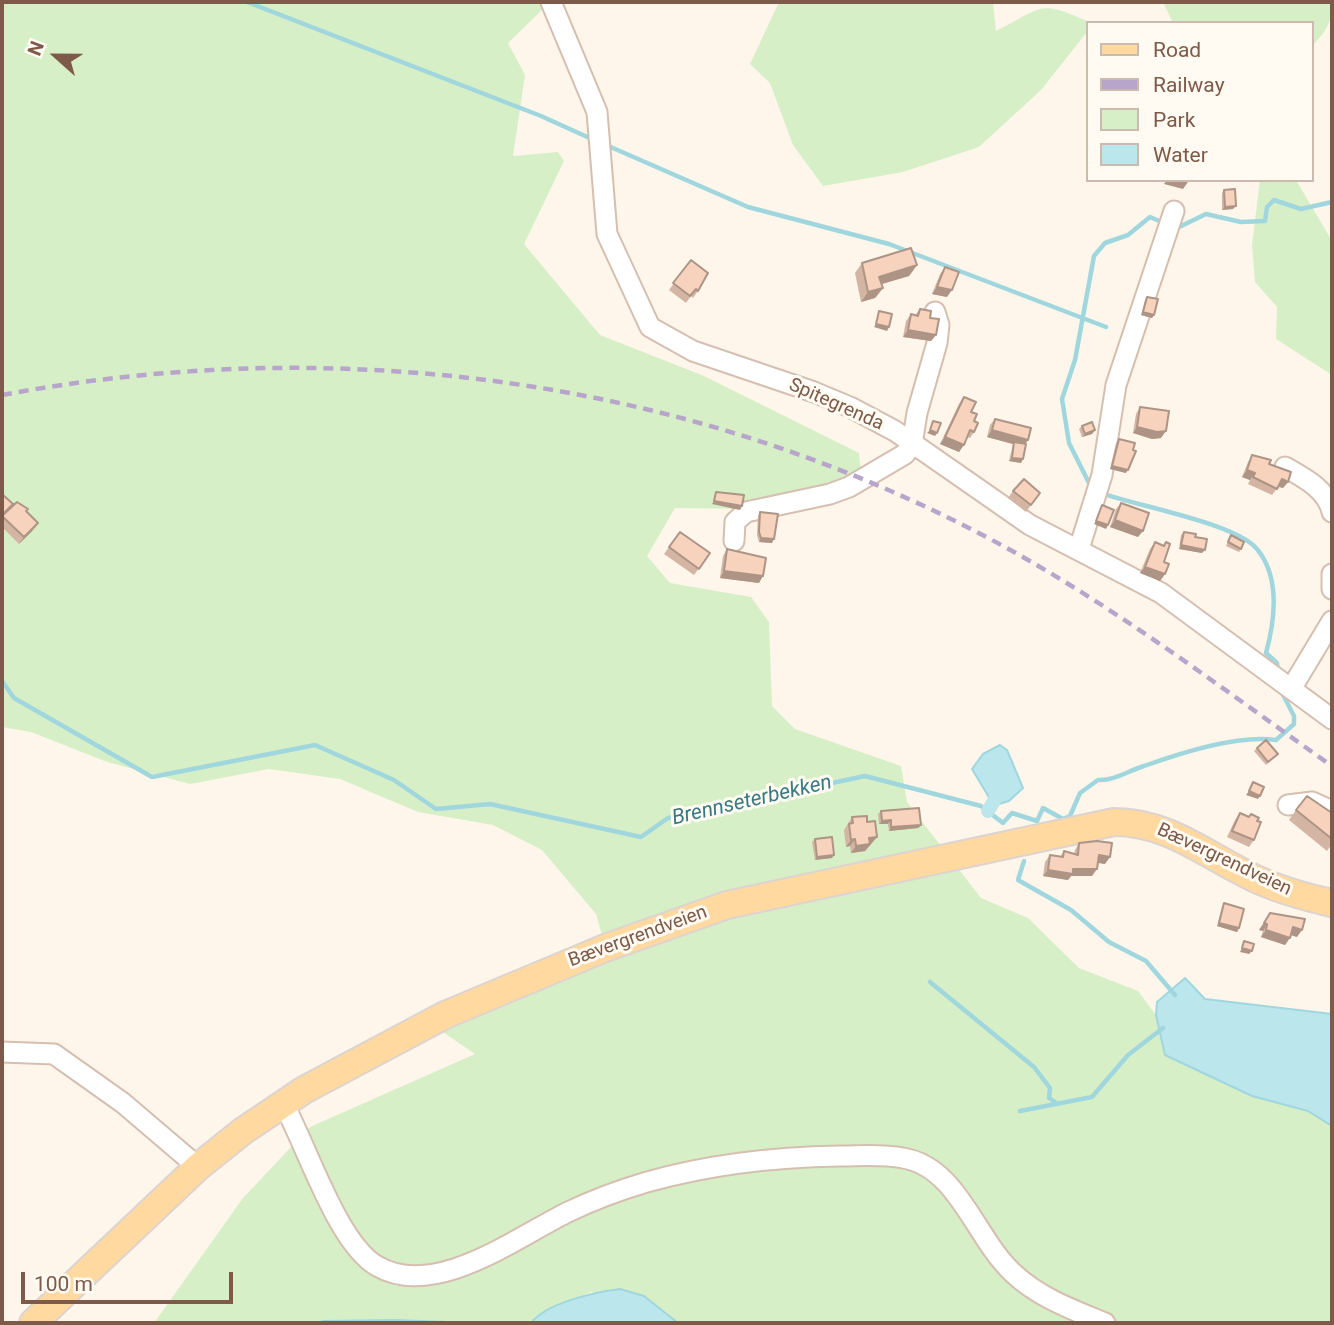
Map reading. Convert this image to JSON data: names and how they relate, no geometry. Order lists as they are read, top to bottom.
{
  "streets": {
    "main road": ["Bævergrendveien"],
    "street": ["Spitegrenda"]
  },
  "water": ["Brennseterbekken"],
  "legend": [
    "Road",
    "Railway",
    "Park",
    "Water"
  ],
  "scale_bar": "100 m",
  "north": "left"
}
